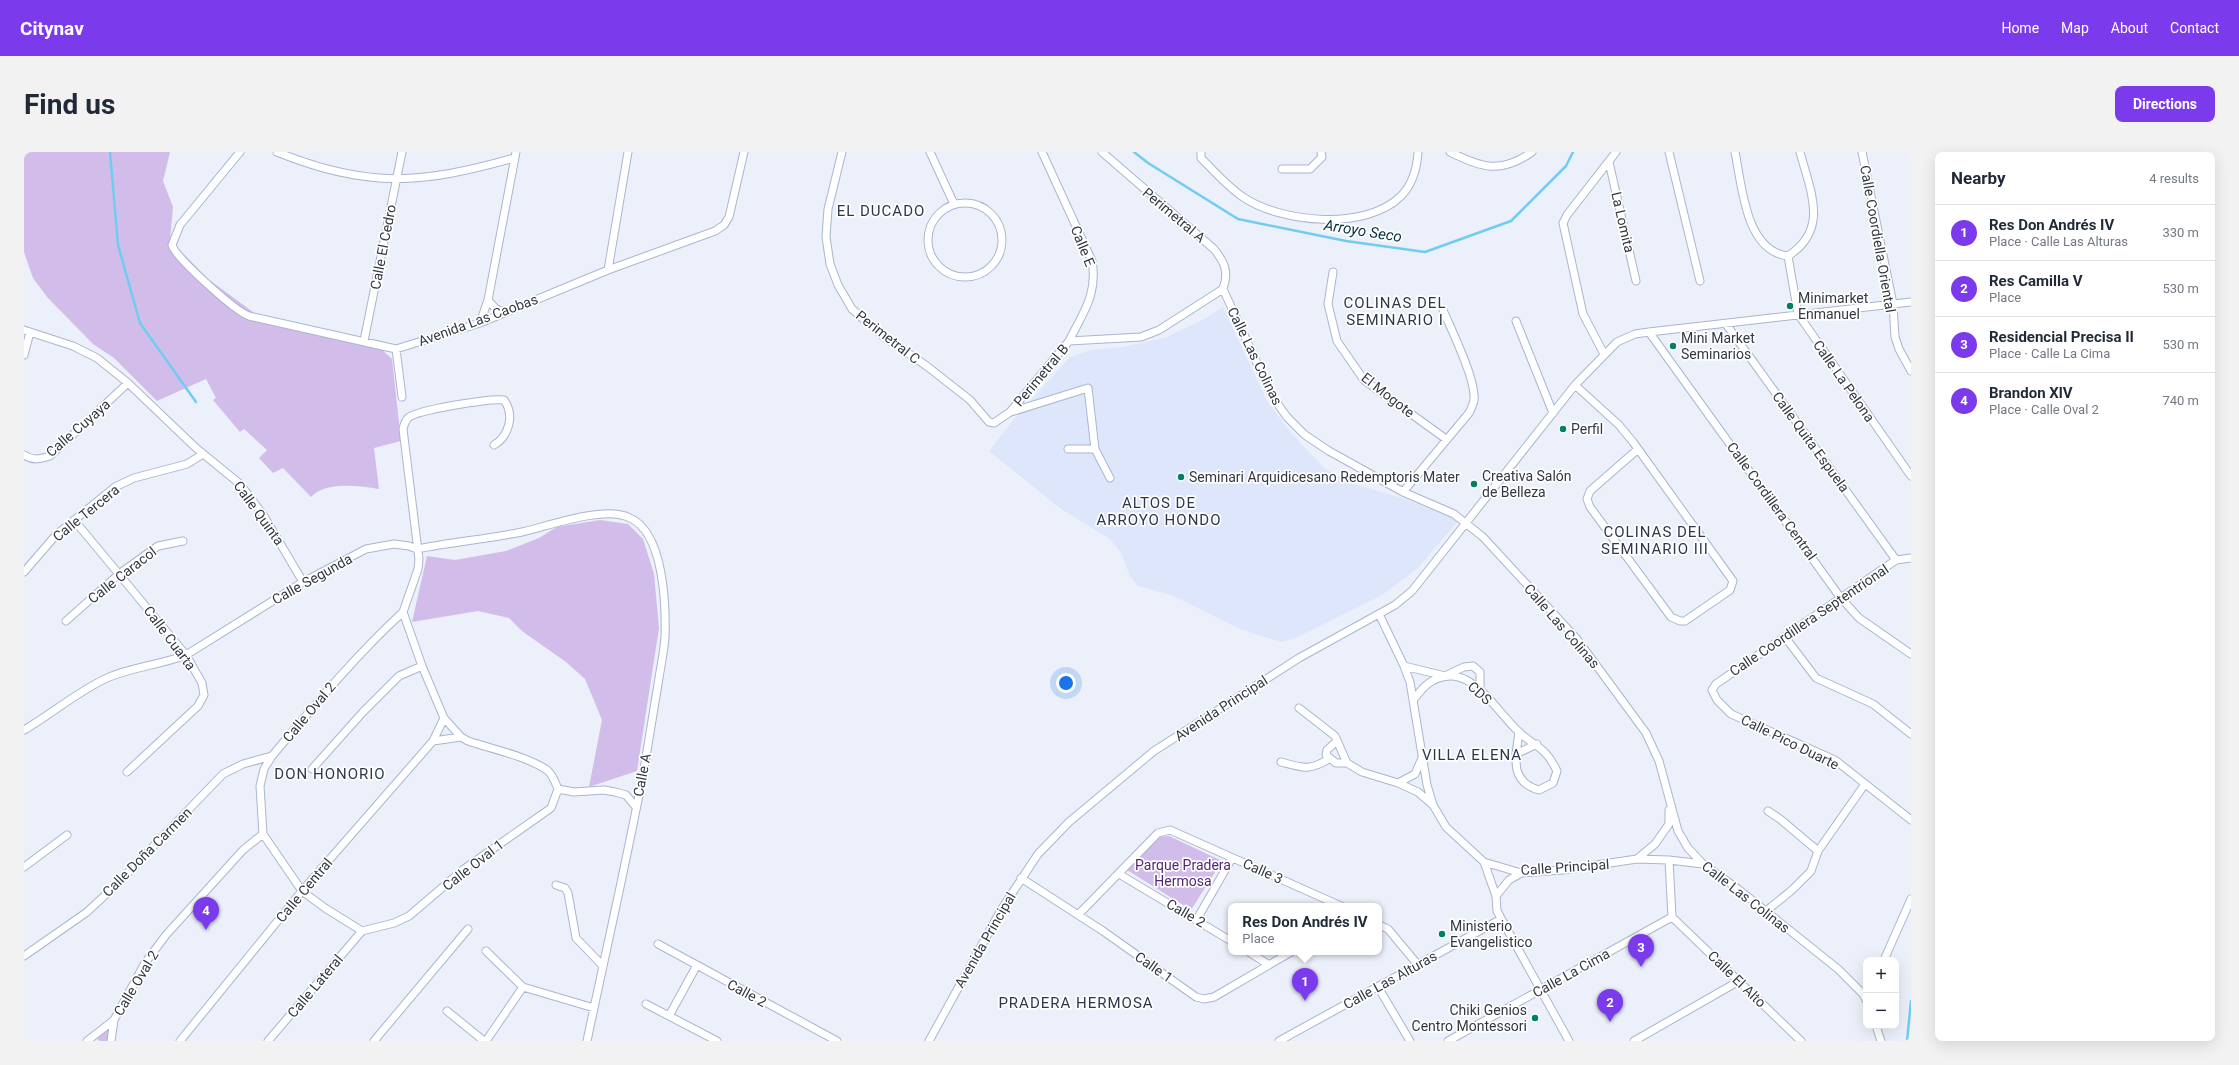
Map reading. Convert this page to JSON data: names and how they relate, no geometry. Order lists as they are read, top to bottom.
{
  "streets": {
    "street": [
      "Perimetral A",
      "La Lomita",
      "Calle Coordiella Oriental",
      "Calle E",
      "Calle El Cedro",
      "Avenida Las Caobas",
      "Perimetral C",
      "Calle Las Colinas",
      "Perimetral B",
      "Calle La Pelona",
      "El Mogote",
      "Calle Cuyaya",
      "Calle Quita Espuela",
      "Calle Cordillera Central",
      "Calle Tercera",
      "Calle Quinta",
      "Calle Caracol",
      "Calle Segunda",
      "Calle Coordillera Septentrional",
      "Calle Cuarta",
      "CDS",
      "Avenida Principal",
      "Calle Oval 2",
      "Calle Pico Duarte",
      "Calle A",
      "Calle Doña Carmen",
      "Calle Oval 1",
      "Calle Principal",
      "Calle 3",
      "Calle Central",
      "Calle 2",
      "Calle 1",
      "Calle La Cima",
      "Calle El Alto",
      "Calle Las Alturas",
      "Calle Lateral"
    ]
  },
  "crossings": [
    ["Perimetral A", "Calle Las Colinas"],
    ["Perimetral A", "Perimetral B"],
    ["Calle Coordiella Oriental", "Avenida Principal"],
    ["Calle E", "Perimetral B"],
    ["Perimetral C", "Perimetral B"],
    ["Calle Las Colinas", "Perimetral B"],
    ["Calle Las Colinas", "Avenida Principal"],
    ["Calle Las Colinas", "Calle Principal"],
    ["Calle La Pelona", "Avenida Principal"],
    ["Calle Cuyaya", "Calle Quinta"],
    ["Calle Quita Espuela", "Calle Coordillera Septentrional"],
    ["Calle Quita Espuela", "Avenida Principal"],
    ["Calle Cordillera Central", "Calle Coordillera Septentrional"],
    ["Calle Cordillera Central", "Avenida Principal"],
    ["Calle Tercera", "Calle Quinta"],
    ["Calle Tercera", "Calle Cuarta"],
    ["Calle Quinta", "Calle Segunda"],
    ["Calle Caracol", "Calle Cuarta"],
    ["Calle Segunda", "Calle Cuarta"],
    ["Calle Segunda", "Calle A"],
    ["Calle Coordillera Septentrional", "Calle Pico Duarte"],
    ["CDS", "Calle Principal"],
    ["Avenida Principal", "Calle Principal"],
    ["Avenida Principal", "Calle 1"],
    ["Calle Oval 2", "Calle Doña Carmen"],
    ["Calle Oval 1", "Calle Lateral"],
    ["Calle 3", "Calle 2"],
    ["Calle 3", "Calle 1"],
    ["Calle La Cima", "Calle El Alto"]
  ],
  "districts": [
    "EL DUCADO",
    "COLINAS DEL SEMINARIO I",
    "ALTOS DE ARROYO HONDO",
    "COLINAS DEL SEMINARIO III",
    "VILLA ELENA",
    "DON HONORIO",
    "PRADERA HERMOSA"
  ],
  "water": ["Arroyo Seco"],
  "parks": ["Parque Pradera Hermosa"],
  "places": [
    "Minimarket Enmanuel",
    "Mini Market Seminarios",
    "Perfil",
    "Seminari Arquidicesano Redemptoris Mater",
    "Creativa Salón de Belleza",
    "Ministerio Evangelistico",
    "Chiki Genios Centro Montessori"
  ],
  "page": {
    "header": "Citynav",
    "nav": [
      "Home",
      "Map",
      "About",
      "Contact"
    ],
    "buttons": "Directions",
    "title": "Find us",
    "heading": ["Nearby", "4 results"],
    "list": [
      {
        "mark": "1",
        "name": "Res Don Andrés IV",
        "note": "Place · Calle Las Alturas",
        "value": "330 m"
      },
      {
        "mark": "2",
        "name": "Res Camilla V",
        "note": "Place",
        "value": "530 m"
      },
      {
        "mark": "3",
        "name": "Residencial Precisa II",
        "note": "Place · Calle La Cima",
        "value": "530 m"
      },
      {
        "mark": "4",
        "name": "Brandon XlV",
        "note": "Place · Calle Oval 2",
        "value": "740 m"
      }
    ],
    "pins": [
      "4",
      "3",
      "1",
      "2"
    ],
    "popup": ["Res Don Andrés IV", "Place"],
    "map_buttons": ["+", "−"]
  }
}
